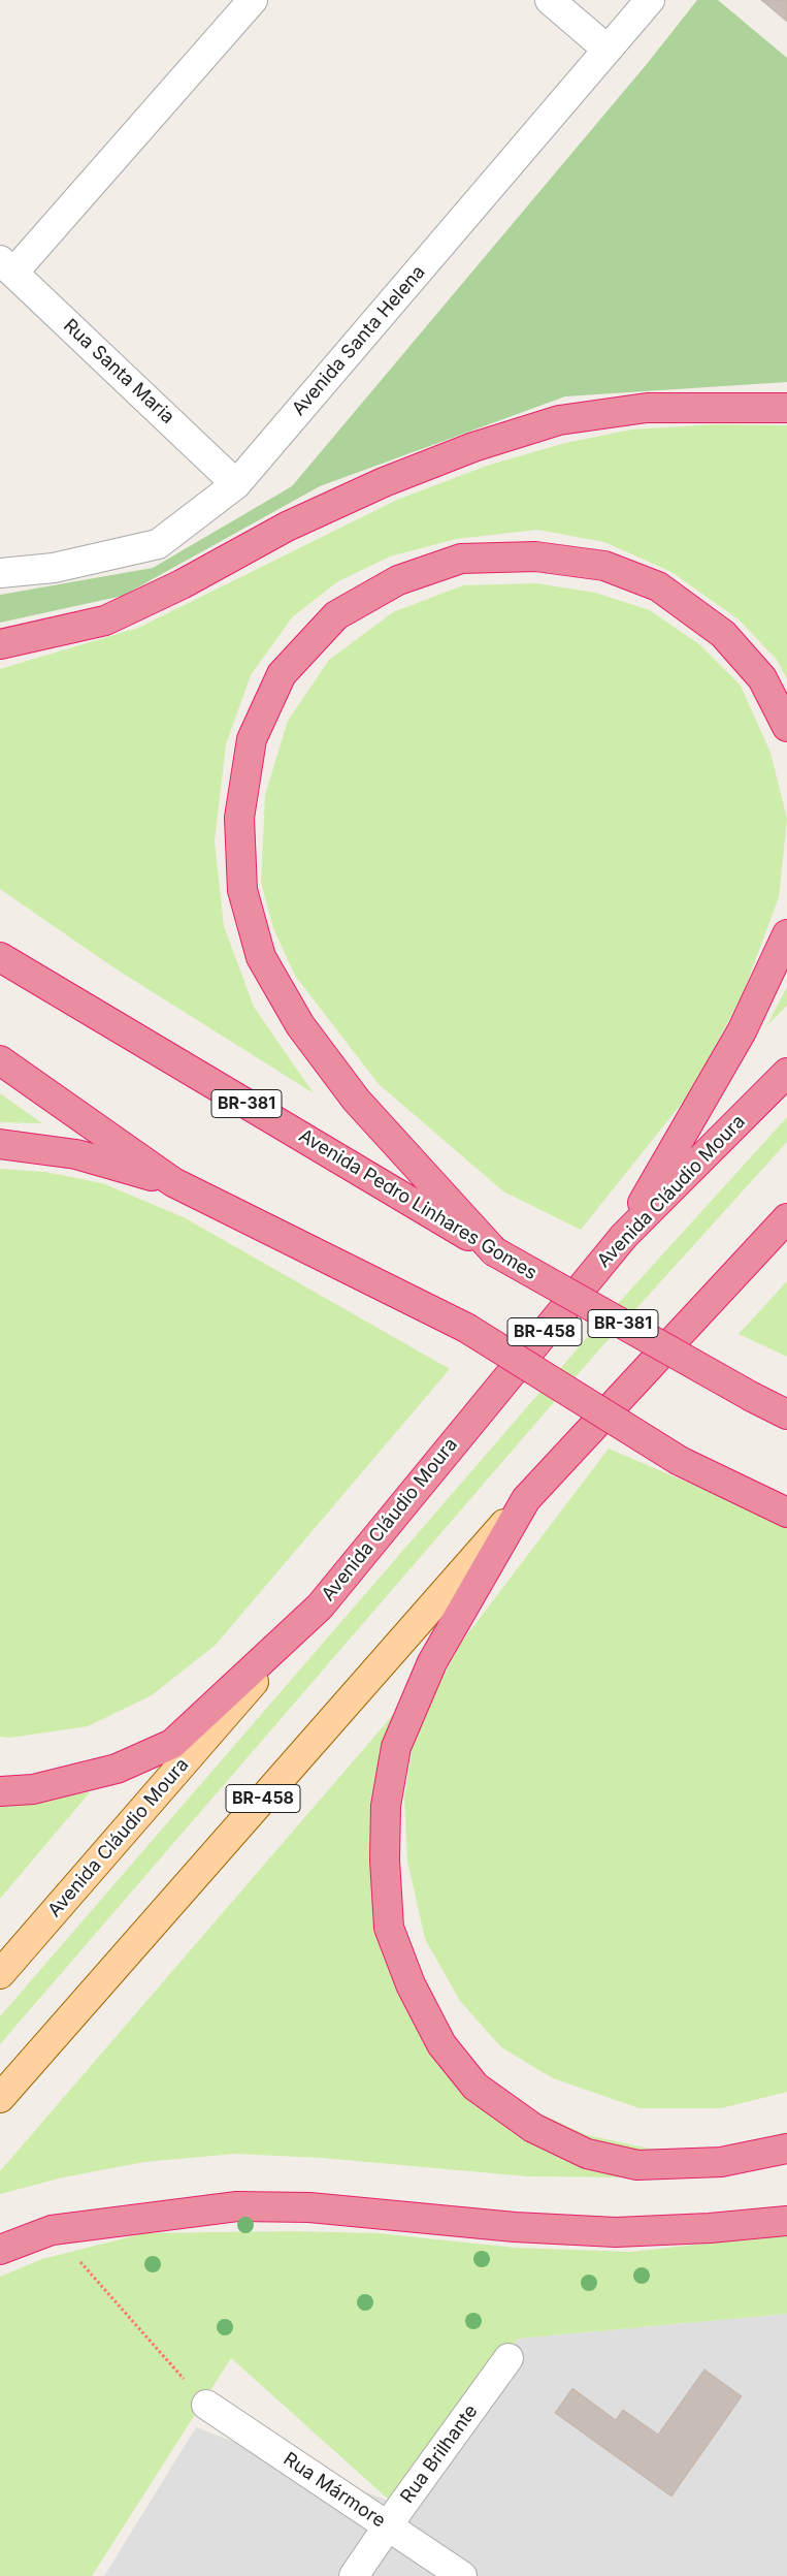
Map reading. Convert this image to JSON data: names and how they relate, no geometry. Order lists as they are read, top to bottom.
{
  "streets": {
    "highway": [
      "BR-381",
      "Avenida Cláudio Moura",
      "Avenida Pedro Linhares Gomes",
      "BR-458"
    ],
    "street": [
      "Avenida Santa Helena",
      "Rua Santa Maria",
      "Rua Brilhante",
      "Rua Mármore"
    ]
  },
  "crossings": [
    ["Avenida Santa Helena", "Rua Santa Maria"],
    ["Rua Brilhante", "Rua Mármore"]
  ]
}
